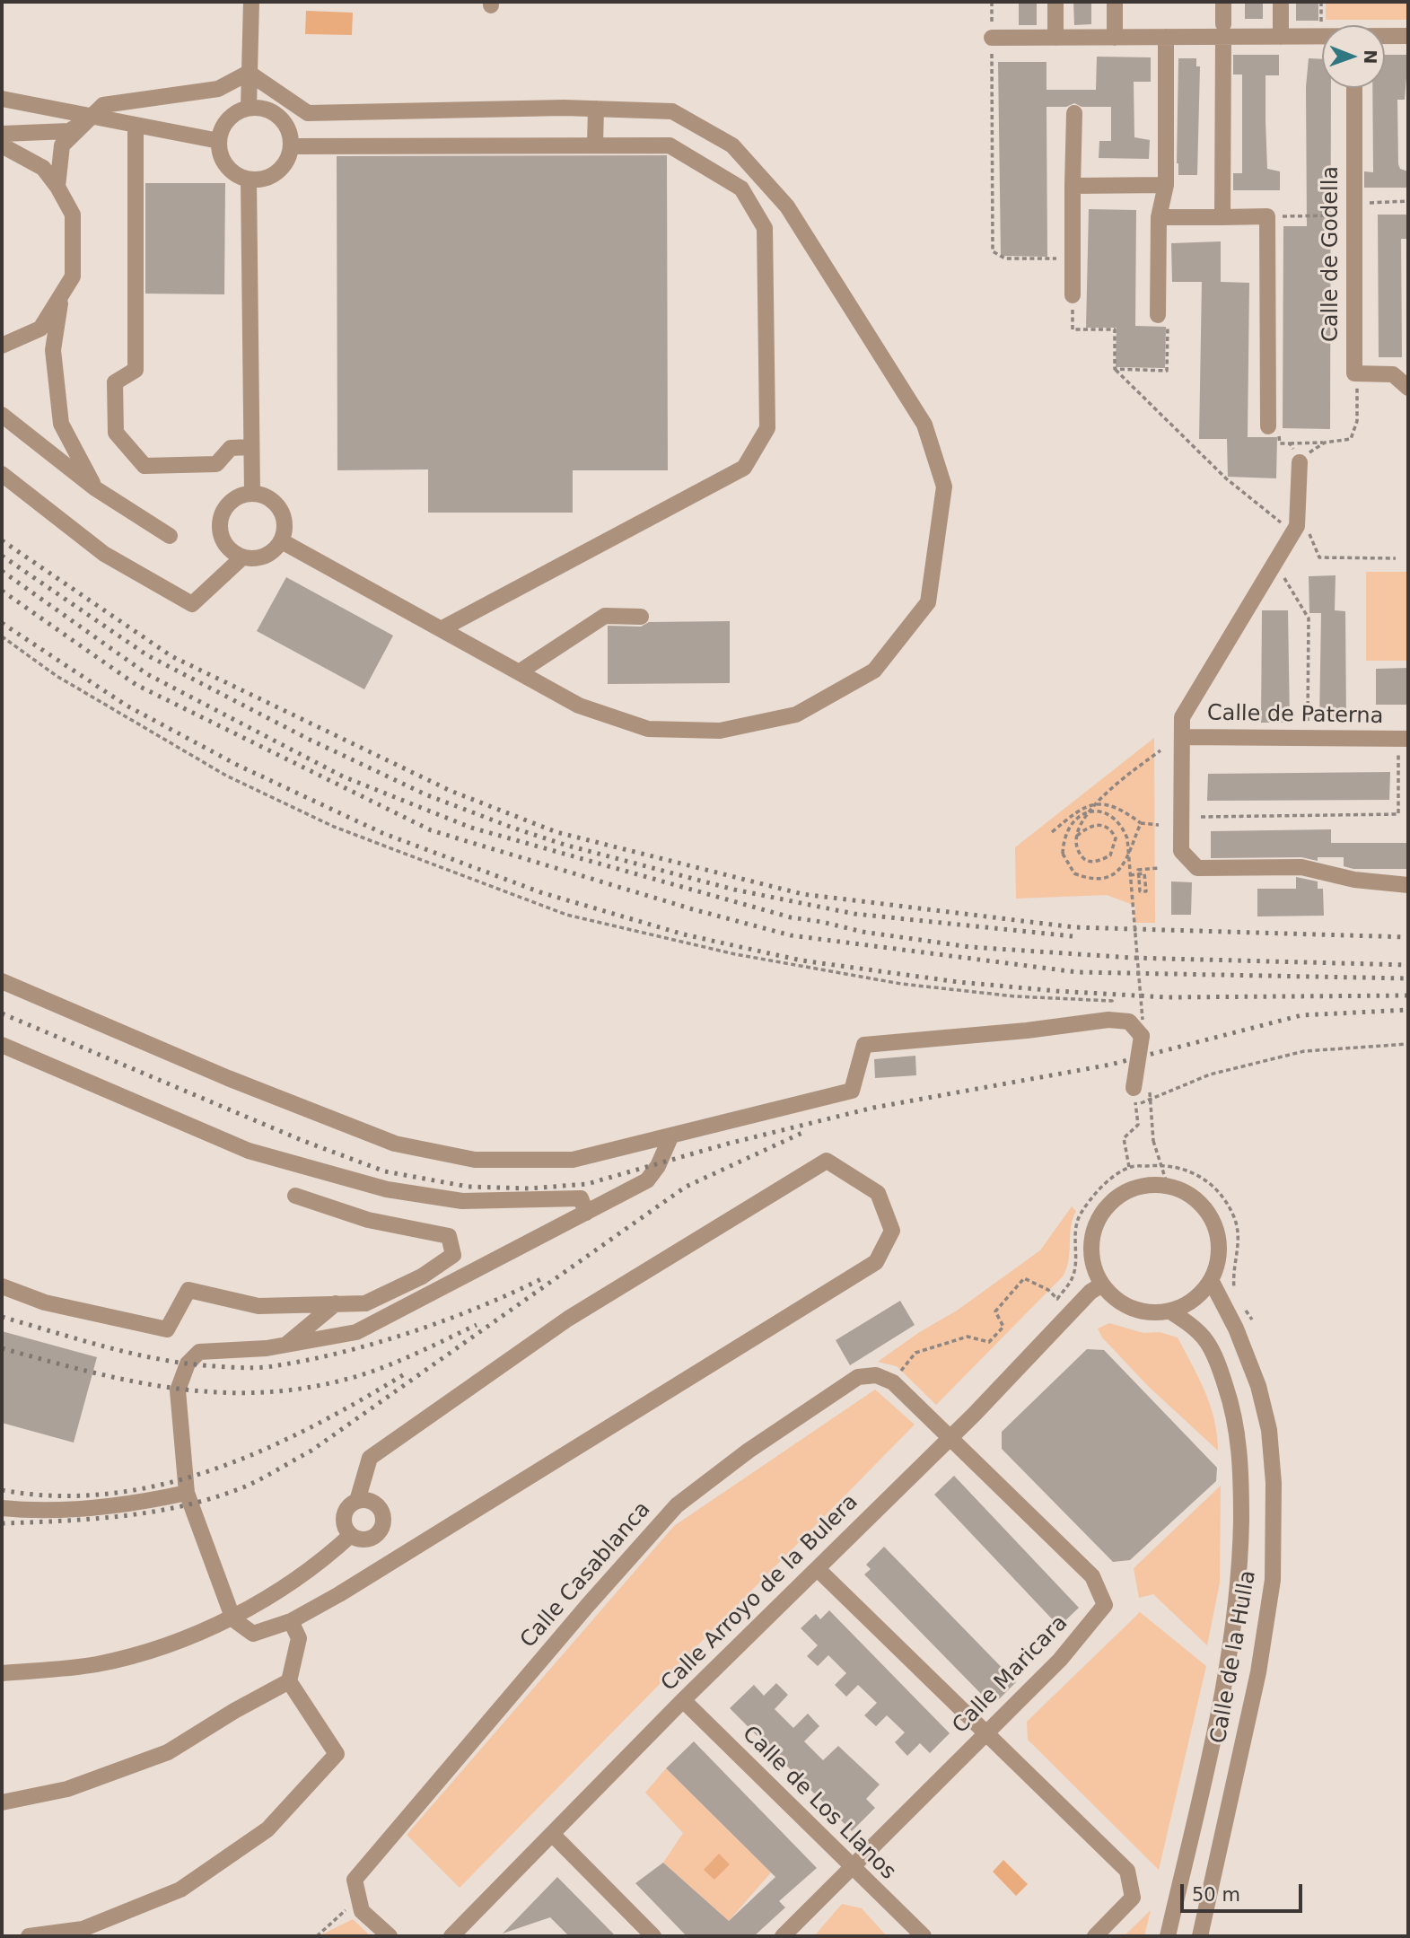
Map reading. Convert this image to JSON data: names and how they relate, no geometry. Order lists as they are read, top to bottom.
{
  "streets": {
    "street": [
      "Calle de Godella",
      "Calle de Paterna",
      "Calle Casablanca",
      "Calle Arroyo de la Bulera",
      "Calle de la Hulla",
      "Calle Maricara",
      "Calle de Los Llanos"
    ]
  },
  "crossings": [
    ["Calle Arroyo de la Bulera", "Calle de la Hulla"],
    ["Calle Arroyo de la Bulera", "Calle Maricara"],
    ["Calle Arroyo de la Bulera", "Calle de Los Llanos"],
    ["Calle Maricara", "Calle de Los Llanos"]
  ],
  "scale_bar": "50 m",
  "north": "right"
}
